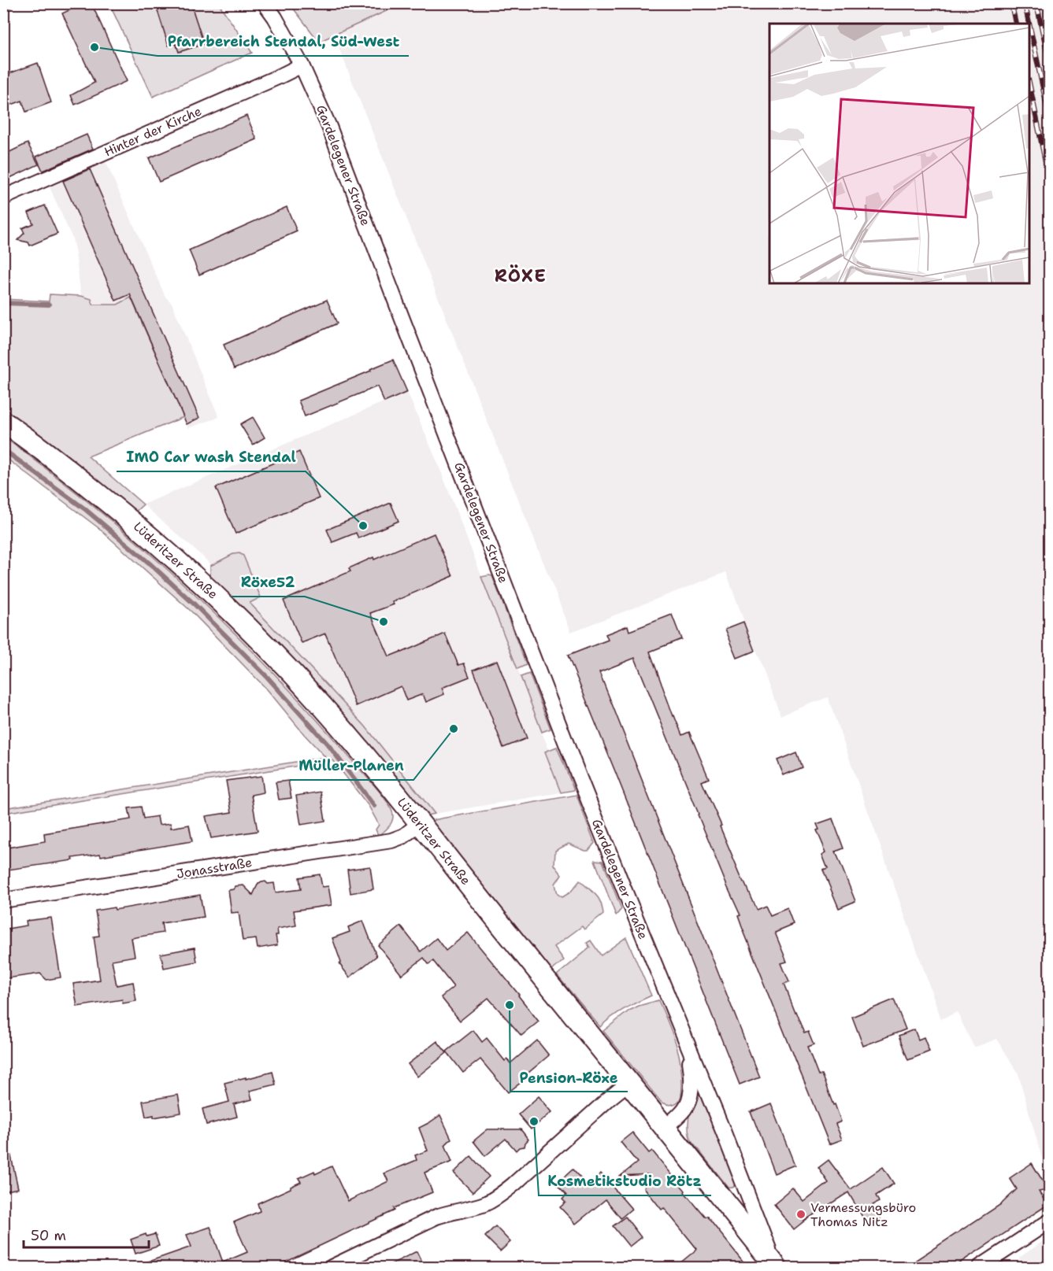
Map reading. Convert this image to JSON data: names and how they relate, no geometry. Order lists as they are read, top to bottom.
{
  "streets": {
    "main road": ["Lüderitzer Straße"],
    "street": ["Hinter der Kirche", "Gardelegener Straße", "Jonasstraße"]
  },
  "crossings": [
    ["Hinter der Kirche", "Gardelegener Straße"],
    ["Gardelegener Straße", "Lüderitzer Straße"],
    ["Lüderitzer Straße", "Jonasstraße"]
  ],
  "districts": ["RÖXE"],
  "places": [
    "Pfarrbereich Stendal, Süd-West",
    "IMO Car wash Stendal",
    "Röxe52",
    "Müller-Planen",
    "Pension-Röxe",
    "Kosmetikstudio Rötz",
    "Vermessungsbüro Thomas Nitz"
  ],
  "scale_bar": "50 m"
}
